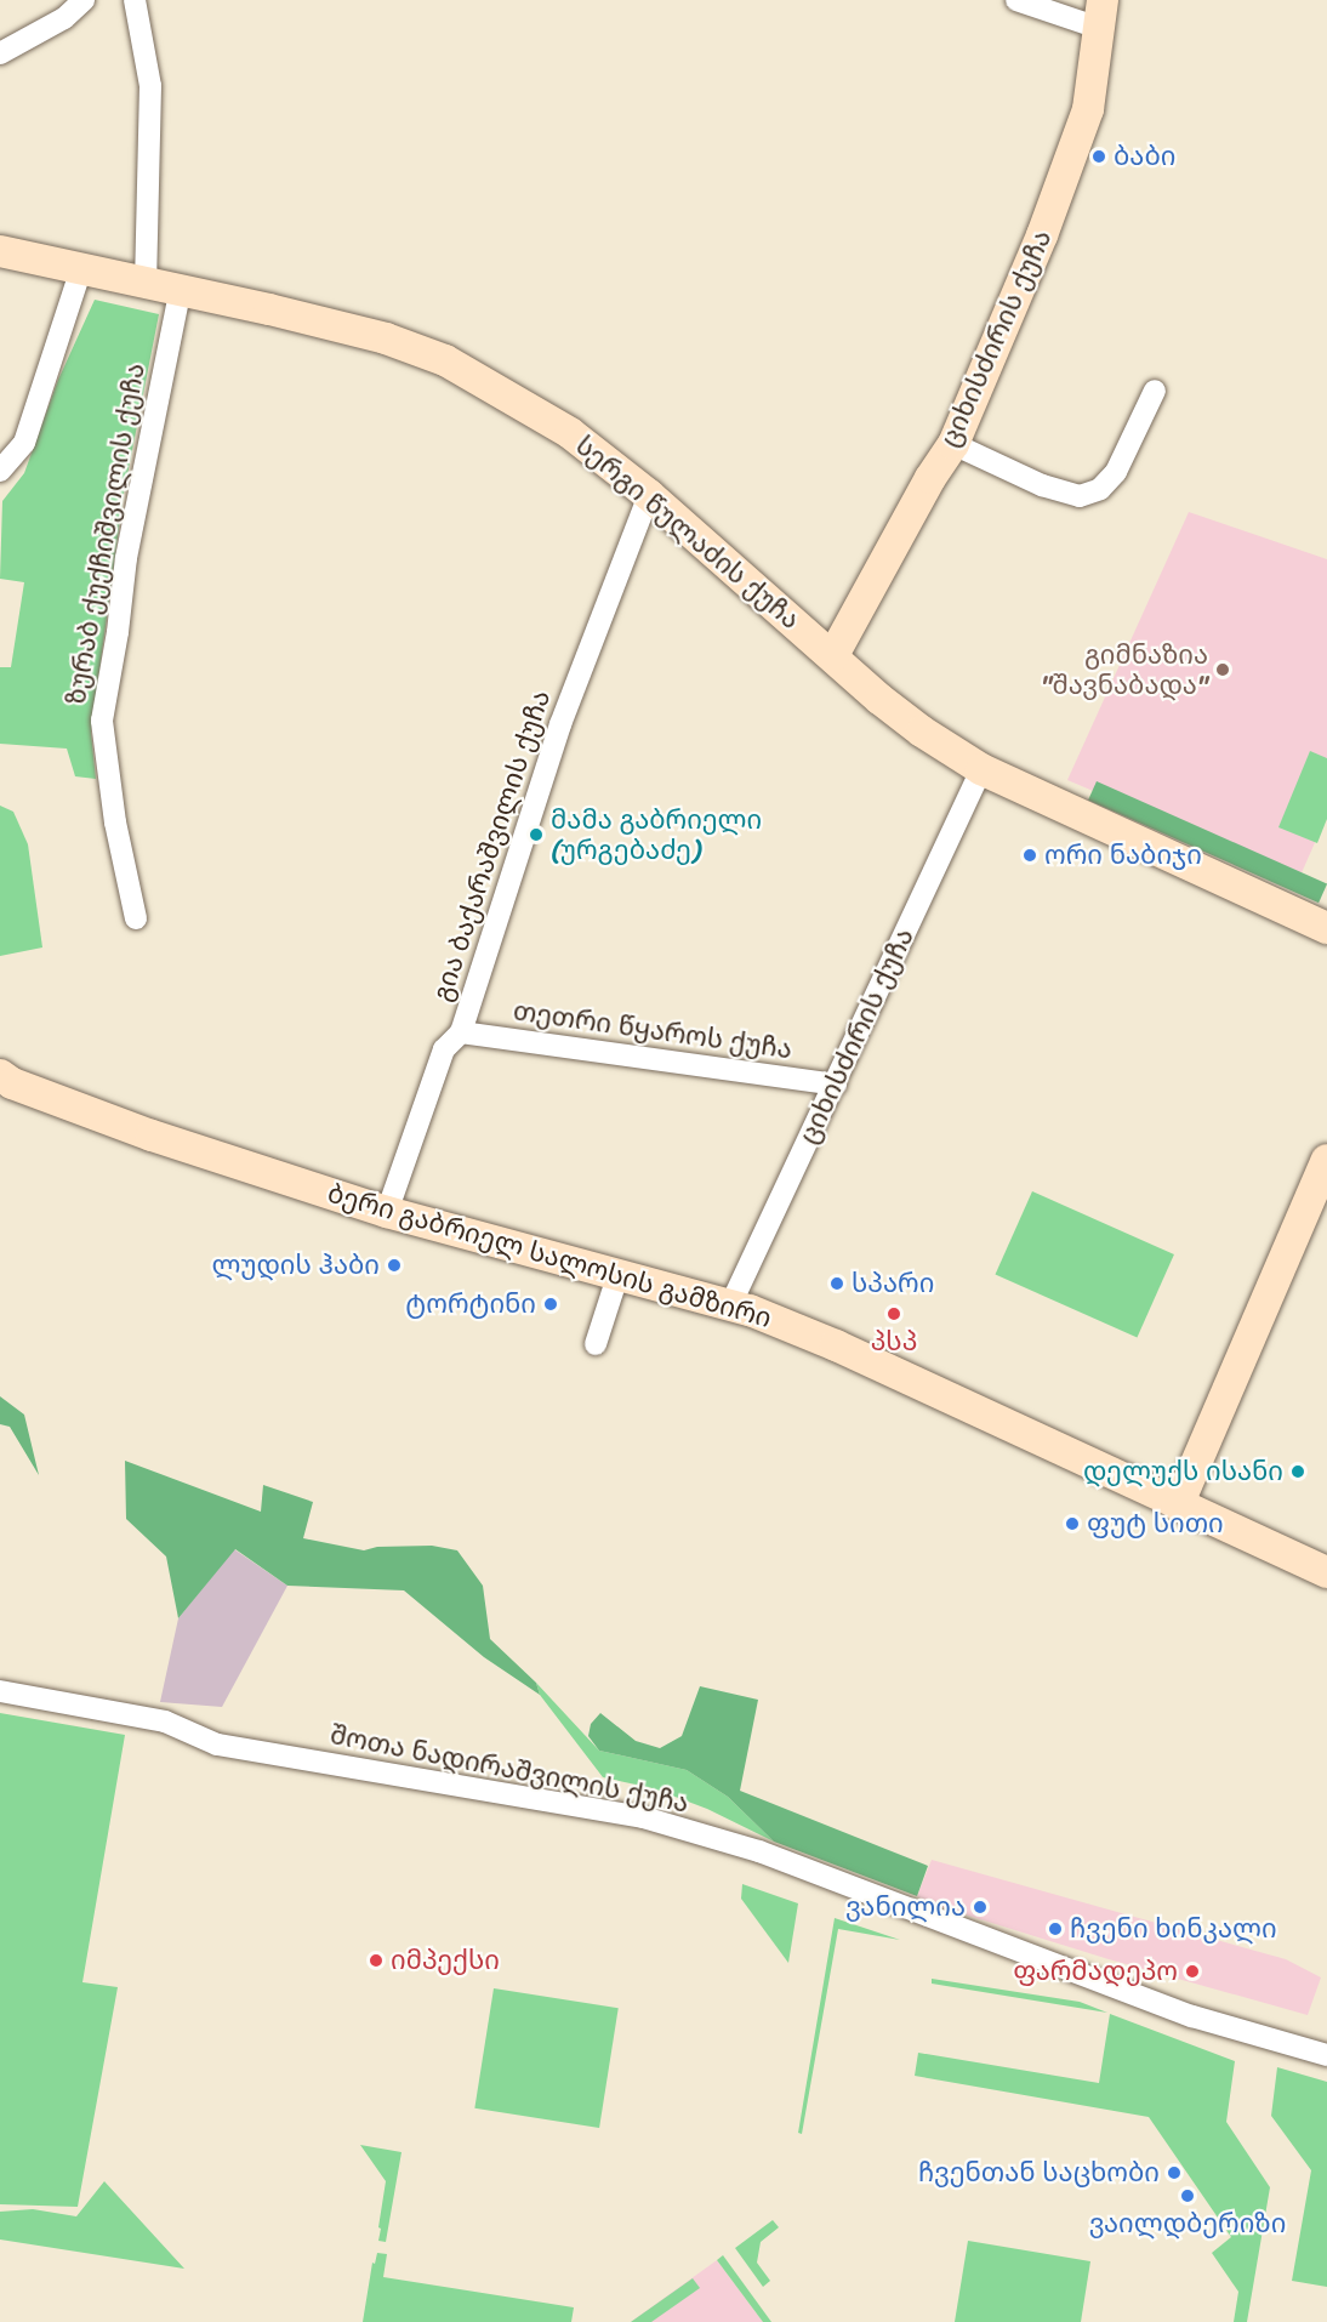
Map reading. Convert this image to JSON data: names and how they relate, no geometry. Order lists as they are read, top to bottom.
{
  "streets": {
    "street": [
      "ციხისძირის ქუჩა",
      "სერგი წულაძის ქუჩა",
      "ზურაბ ქუქჩიშვილის ქუჩა",
      "გია ბაქარაშვილის ქუჩა",
      "თეთრი წყაროს ქუჩა",
      "ბერი გაბრიელ სალოსის გამზირი",
      "შოთა ნადირაშვილის ქუჩა"
    ]
  },
  "crossings": [
    ["ციხისძირის ქუჩა", "სერგი წულაძის ქუჩა"],
    ["ციხისძირის ქუჩა", "თეთრი წყაროს ქუჩა"],
    ["ციხისძირის ქუჩა", "ბერი გაბრიელ სალოსის გამზირი"],
    ["სერგი წულაძის ქუჩა", "ზურაბ ქუქჩიშვილის ქუჩა"],
    ["სერგი წულაძის ქუჩა", "გია ბაქარაშვილის ქუჩა"],
    ["გია ბაქარაშვილის ქუჩა", "თეთრი წყაროს ქუჩა"],
    ["გია ბაქარაშვილის ქუჩა", "ბერი გაბრიელ სალოსის გამზირი"]
  ],
  "places": [
    "ბაბი",
    "გიმნაზია \"შავნაბადა\"",
    "მამა გაბრიელი (ურგებაძე)",
    "ორი ნაბიჯი",
    "ლუდის ჰაბი",
    "სპარი",
    "ტორტინი",
    "პსპ",
    "დელუქს ისანი",
    "ფუტ სითი",
    "ვანილია",
    "ჩვენი ხინკალი",
    "იმპექსი",
    "ფარმადეპო",
    "ჩვენთან საცხობი",
    "ვაილდბერიზი"
  ]
}
